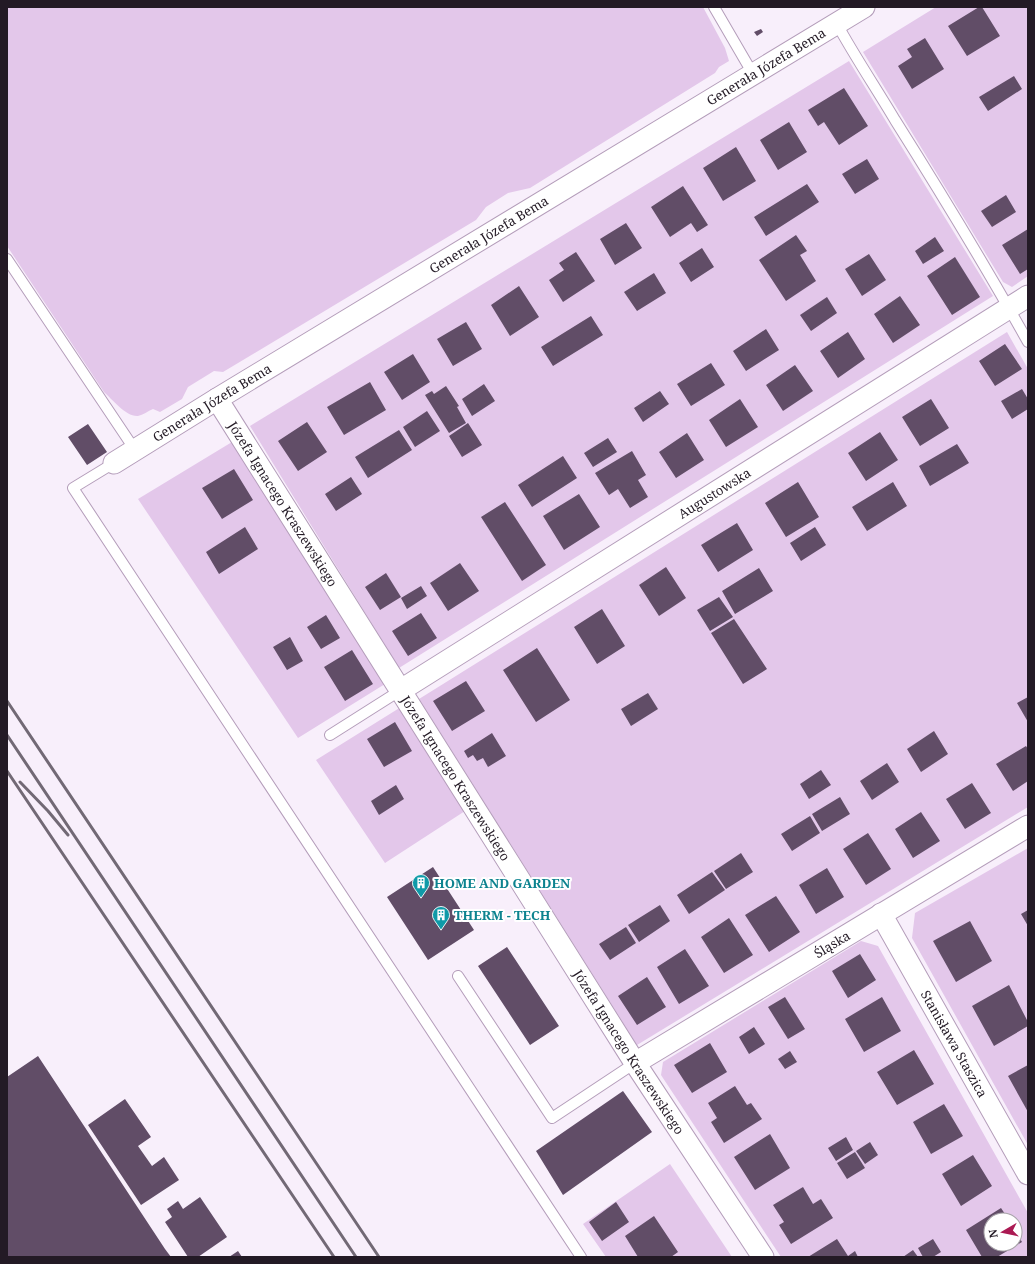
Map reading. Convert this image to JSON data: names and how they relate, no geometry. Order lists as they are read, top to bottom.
{
  "streets": {
    "street": [
      "Generała Józefa Bema",
      "Augustowska",
      "Józefa Ignacego Kraszewskiego",
      "Śląska",
      "Stanisława Staszica"
    ]
  },
  "crossings": [
    ["Generała Józefa Bema", "Józefa Ignacego Kraszewskiego"],
    ["Augustowska", "Józefa Ignacego Kraszewskiego"],
    ["Józefa Ignacego Kraszewskiego", "Śląska"],
    ["Śląska", "Stanisława Staszica"]
  ],
  "places": {
    "building": ["HOME AND GARDEN", "THERM - TECH"]
  },
  "north": "left"
}
